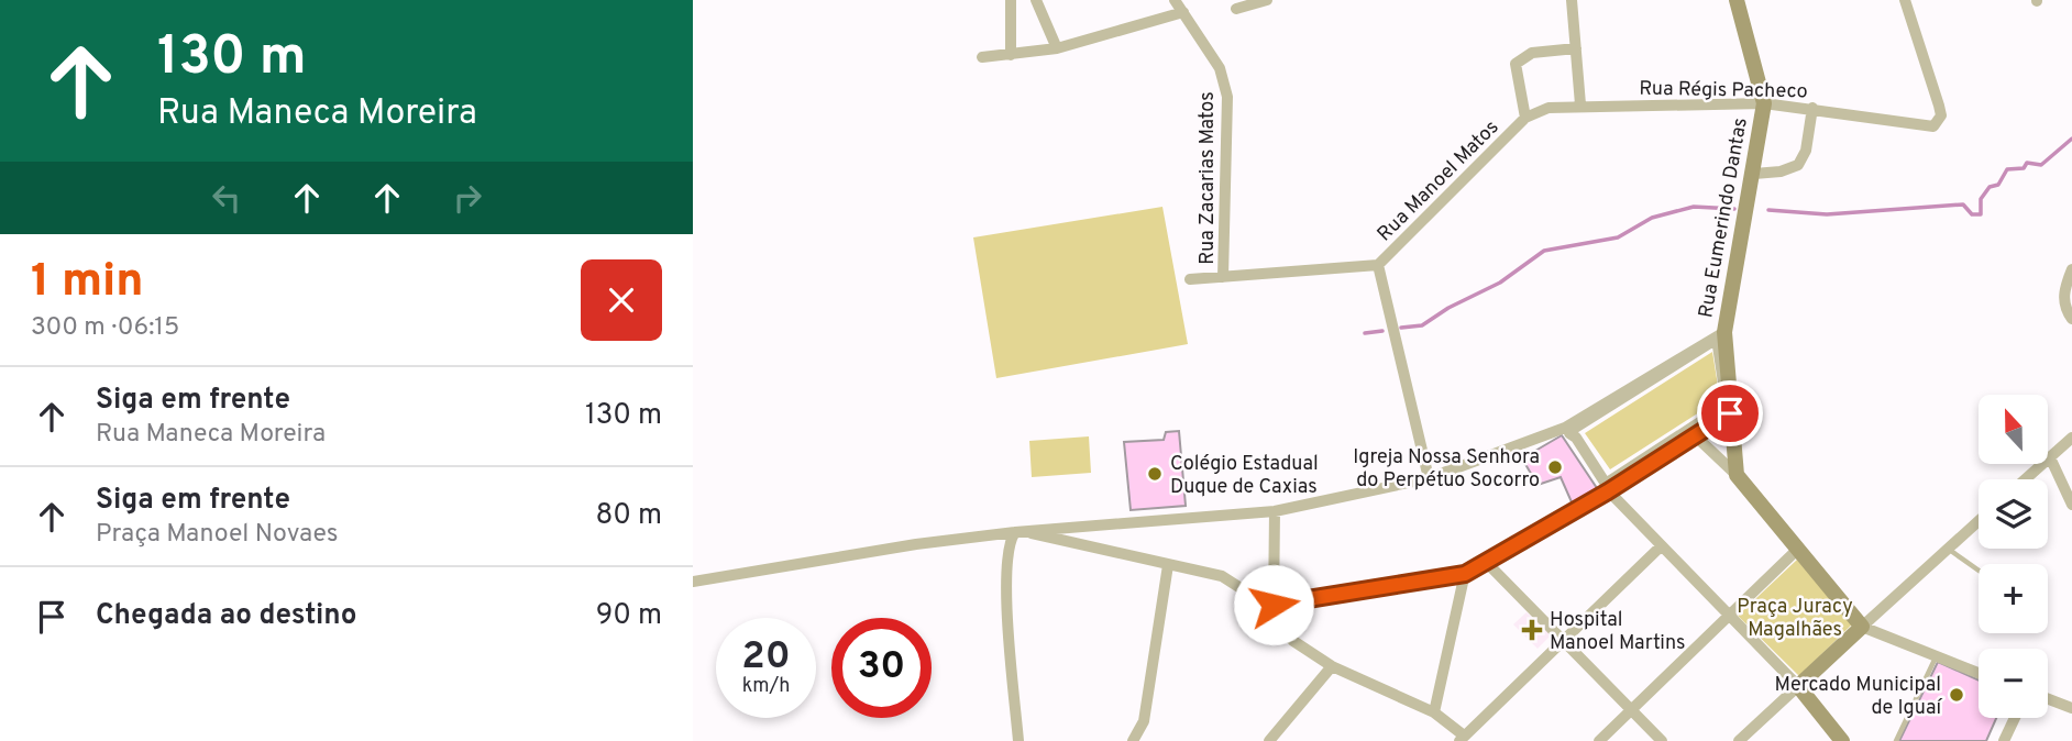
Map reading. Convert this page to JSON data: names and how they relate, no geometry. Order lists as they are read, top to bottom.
{
  "streets": {
    "street": [
      "Rua Régis Pacheco",
      "Rua Zacarias Matos",
      "Rua Manoel Matos",
      "Rua Eumerindo Dantas"
    ]
  },
  "crossings": [
    ["Rua Régis Pacheco", "Rua Manoel Matos"],
    ["Rua Régis Pacheco", "Rua Eumerindo Dantas"],
    ["Rua Zacarias Matos", "Rua Manoel Matos"]
  ],
  "parks": ["Praça Juracy Magalhães"],
  "places": {
    "other": ["Igreja Nossa Senhora do Perpétuo Socorro", "Colégio Estadual Duque de Caxias", "Mercado Municipal de Iguaí"],
    "health": ["Hospital Manoel Martins"]
  },
  "north": "top",
  "page": {
    "turn": ["130 m", "Rua Maneca Moreira"],
    "heading": ["1 min", "300 m · 06:15"],
    "list": [
      {
        "name": "Siga em frente",
        "note": "Rua Maneca Moreira",
        "value": "130 m"
      },
      {
        "name": "Siga em frente",
        "note": "Praça Manoel Novaes",
        "value": "80 m"
      },
      {
        "name": "Chegada ao destino",
        "value": "90 m"
      }
    ],
    "map_buttons": ["+", "−"],
    "speed": "20 km/h",
    "limit": "30"
  }
}
